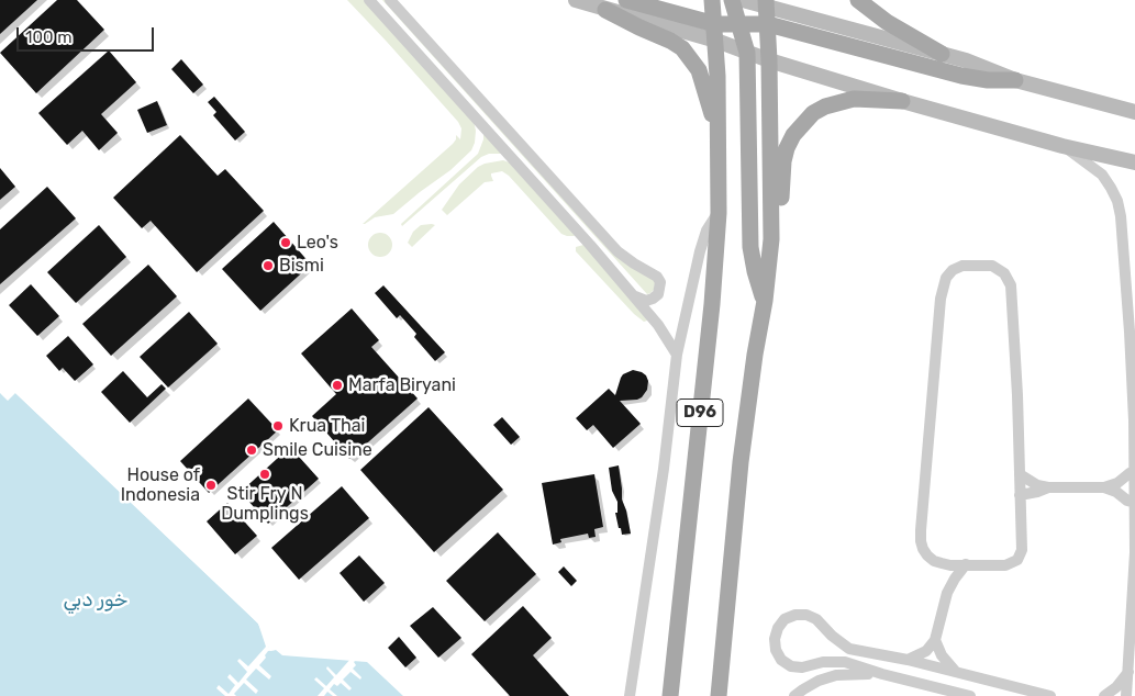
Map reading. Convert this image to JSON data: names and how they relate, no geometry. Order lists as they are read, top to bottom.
{
  "streets": {
    "main road": ["D96"]
  },
  "water": ["خور دبي"],
  "places": [
    "Leo's",
    "Bismi",
    "Marfa Biryani",
    "Krua Thai",
    "Smile Cuisine",
    "Stir Fry N Dumplings",
    "House of Indonesia"
  ],
  "scale_bar": "100 m"
}
